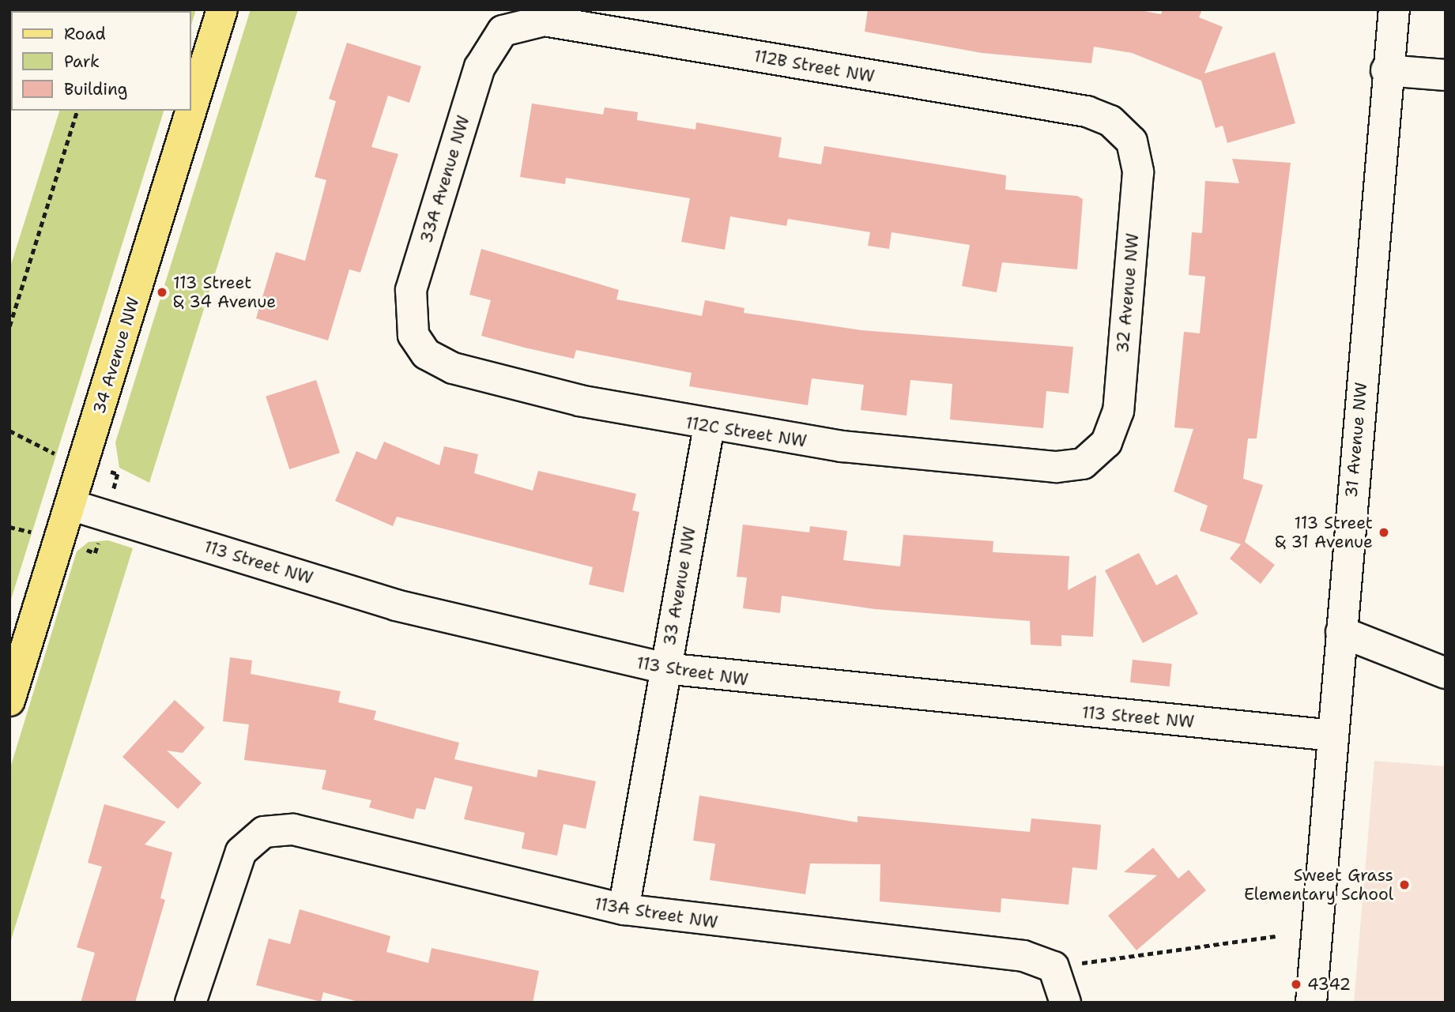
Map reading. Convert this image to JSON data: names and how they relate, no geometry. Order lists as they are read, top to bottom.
{
  "streets": {
    "main road": ["34 Avenue NW"],
    "street": [
      "112B Street NW",
      "33A Avenue NW",
      "32 Avenue NW",
      "112C Street NW",
      "31 Avenue NW",
      "113 Street NW",
      "33 Avenue NW",
      "113A Street NW"
    ]
  },
  "crossings": [
    ["112B Street NW", "33A Avenue NW"],
    ["112B Street NW", "32 Avenue NW"],
    ["33A Avenue NW", "112C Street NW"],
    ["32 Avenue NW", "112C Street NW"],
    ["34 Avenue NW", "113 Street NW"],
    ["112C Street NW", "33 Avenue NW"],
    ["31 Avenue NW", "113 Street NW"],
    ["113 Street NW", "33 Avenue NW"],
    ["33 Avenue NW", "113A Street NW"]
  ],
  "places": [
    "113 Street & 34 Avenue",
    "113 Street & 31 Avenue",
    "Sweet Grass Elementary School",
    "4342"
  ],
  "legend": ["Road", "Park", "Building"]
}
